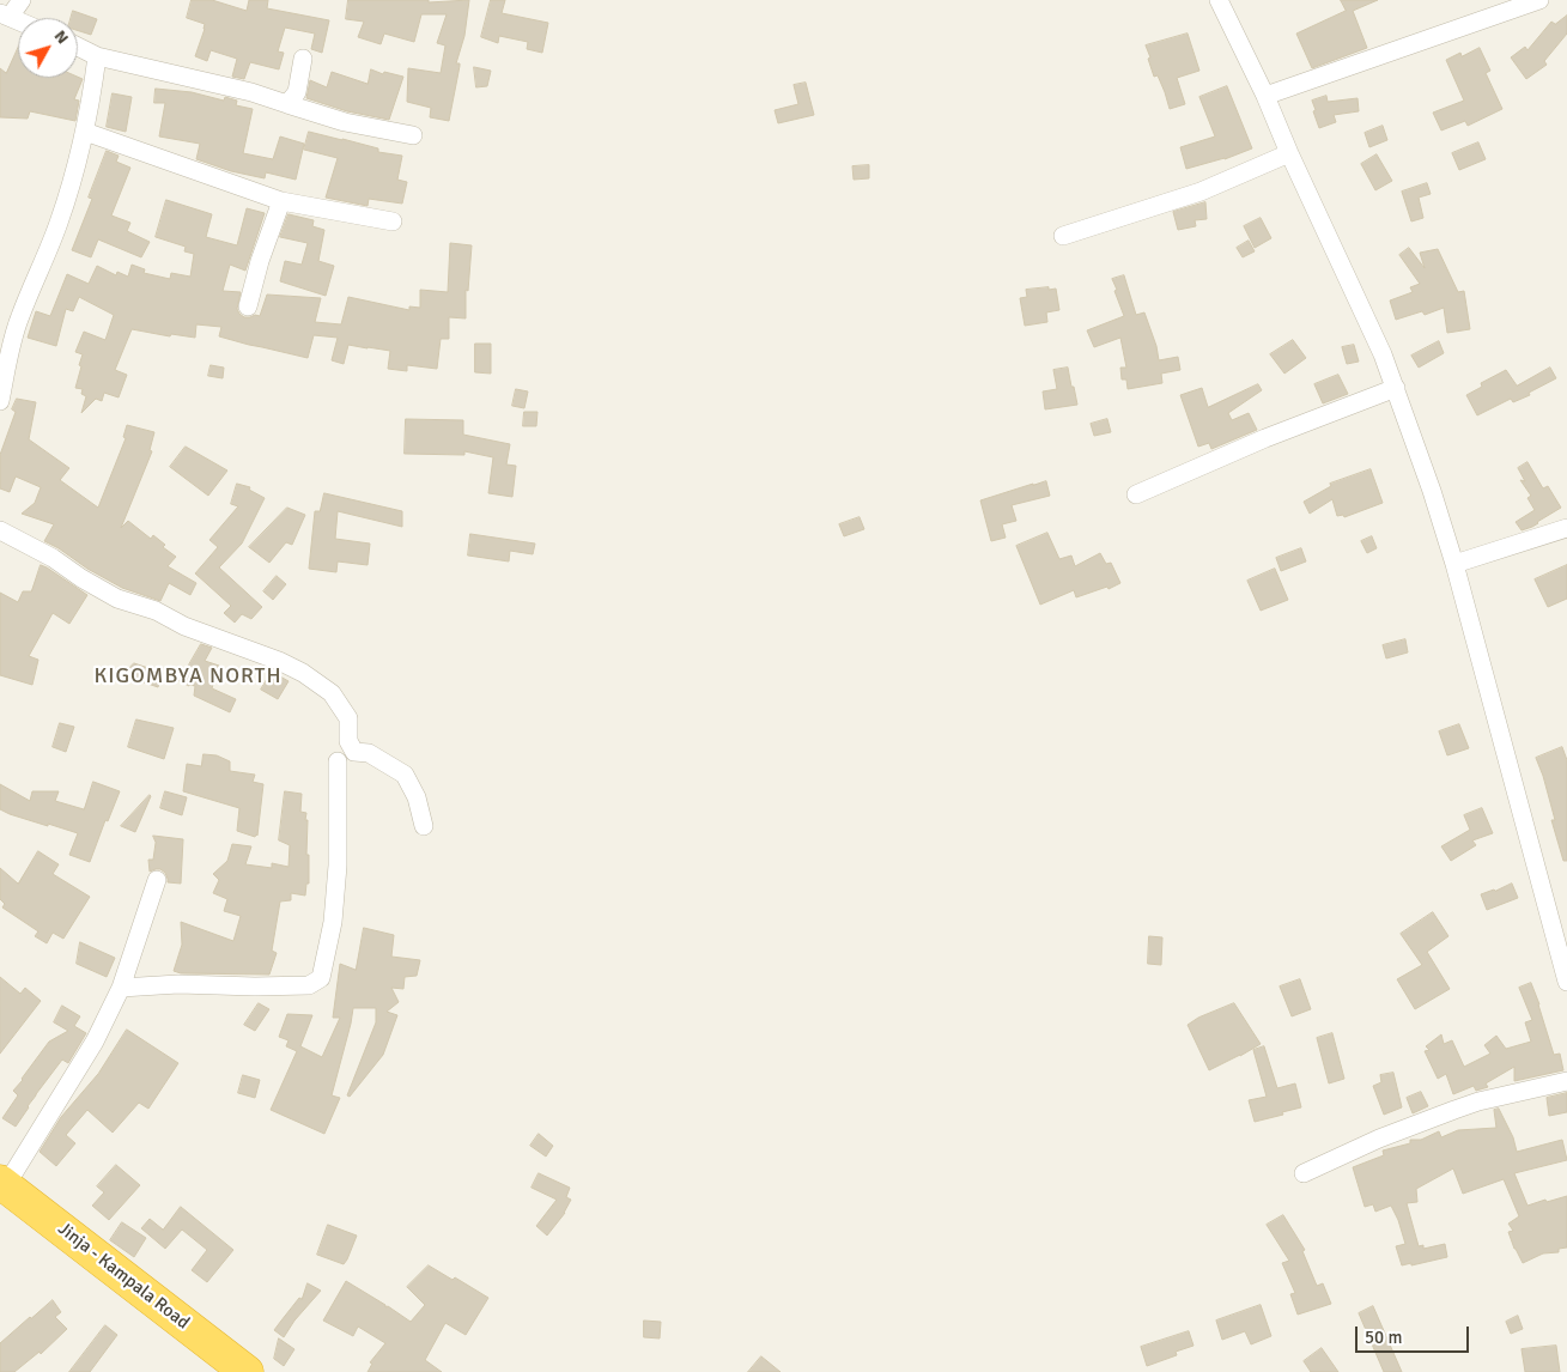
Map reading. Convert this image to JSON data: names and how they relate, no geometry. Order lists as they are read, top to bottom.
{
  "streets": {
    "highway": ["Jinja - Kampala Road"]
  },
  "districts": ["KIGOMBYA NORTH"],
  "scale_bar": "50 m",
  "north": "top right"
}
